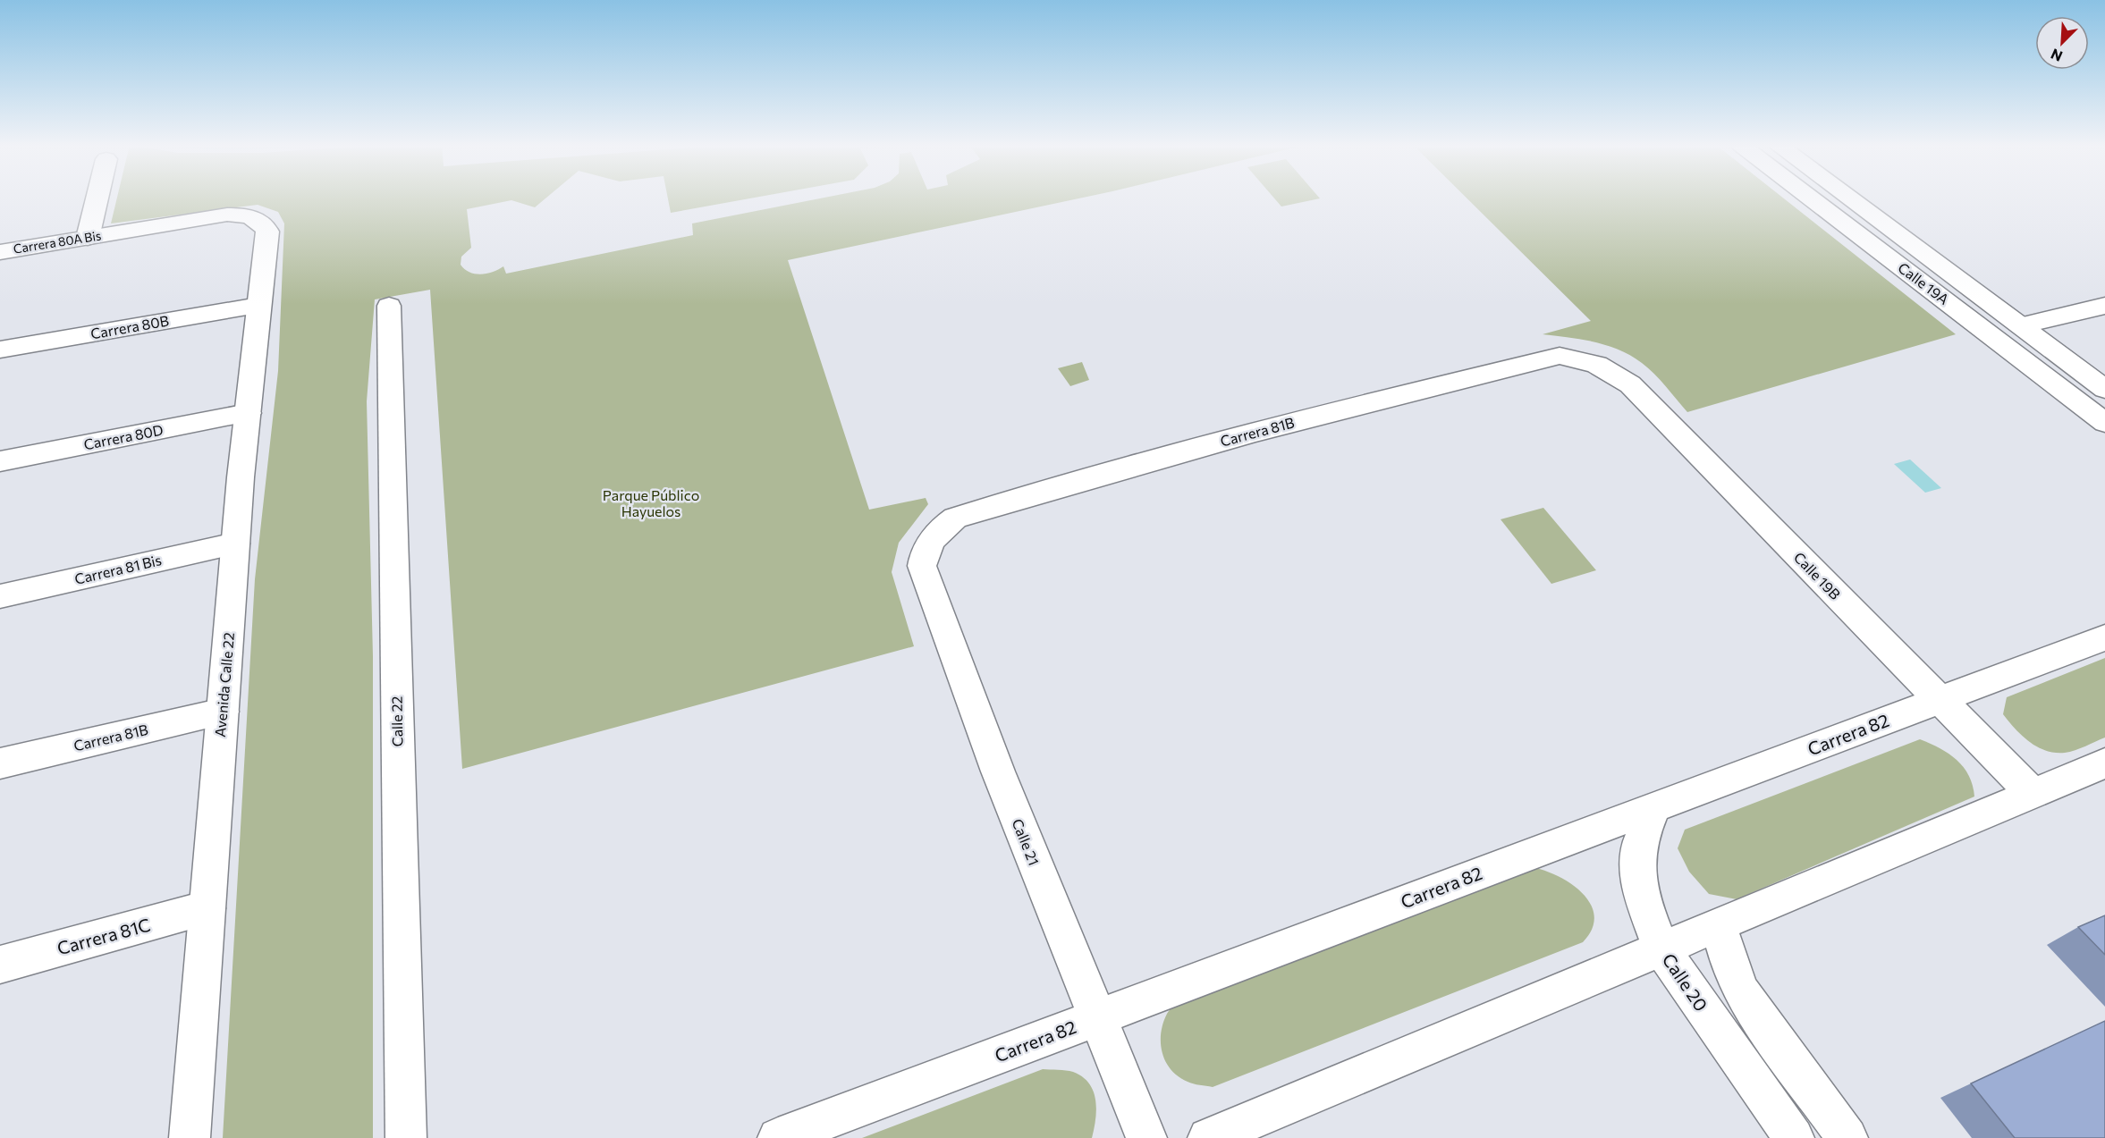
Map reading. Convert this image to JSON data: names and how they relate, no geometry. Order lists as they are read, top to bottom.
{
  "streets": {
    "street": [
      "Carrera 80A Bis",
      "Calle 19A",
      "Carrera 80B",
      "Carrera 81B",
      "Carrera 80D",
      "Carrera 81 Bis",
      "Calle 19B",
      "Avenida Calle 22",
      "Calle 22",
      "Carrera 82",
      "Calle 21",
      "Carrera 81C",
      "Calle 20"
    ]
  },
  "crossings": [
    ["Carrera 80A Bis", "Avenida Calle 22"],
    ["Carrera 80B", "Avenida Calle 22"],
    ["Carrera 81B", "Calle 19B"],
    ["Carrera 81B", "Avenida Calle 22"],
    ["Carrera 81B", "Calle 21"],
    ["Carrera 80D", "Avenida Calle 22"],
    ["Carrera 81 Bis", "Avenida Calle 22"],
    ["Calle 19B", "Carrera 82"],
    ["Avenida Calle 22", "Carrera 81C"],
    ["Carrera 82", "Calle 21"],
    ["Carrera 82", "Calle 20"]
  ],
  "parks": ["Parque Público Hayuelos"],
  "north": "bottom left"
}
